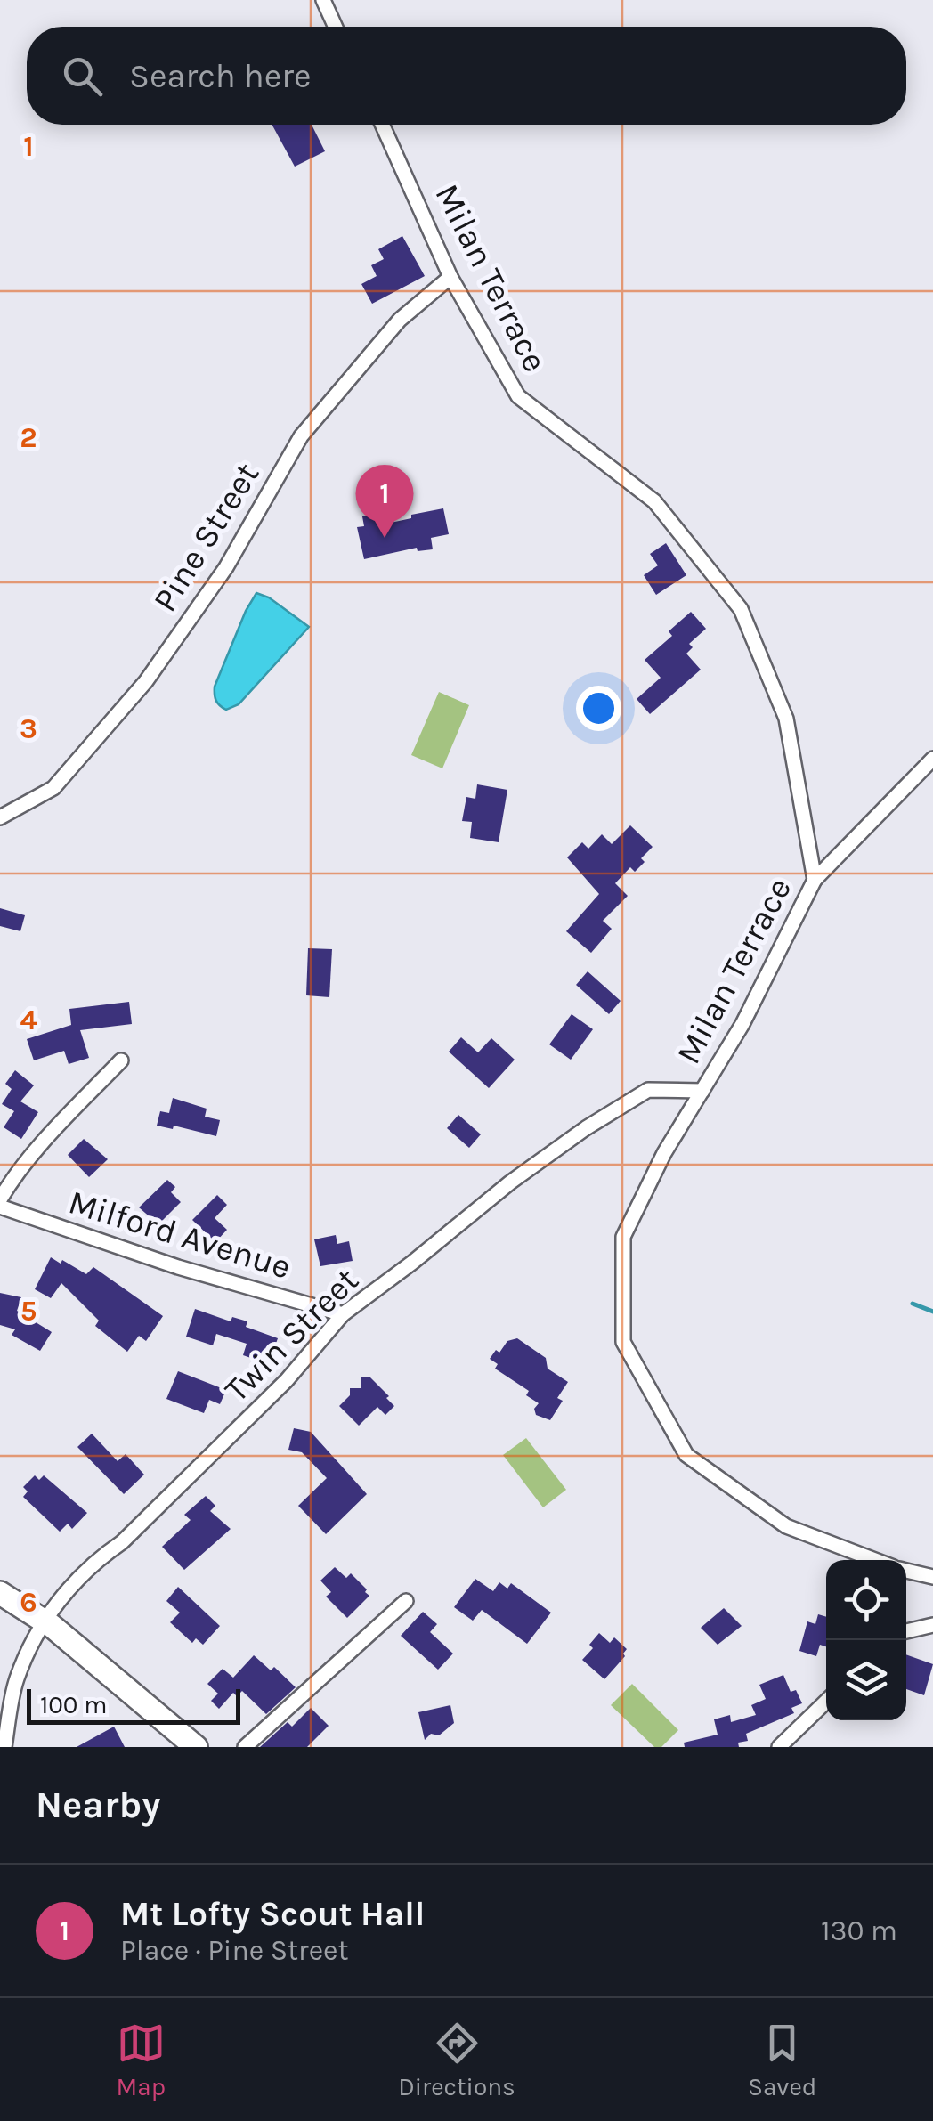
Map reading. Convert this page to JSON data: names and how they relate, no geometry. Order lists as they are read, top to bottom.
{
  "streets": {
    "street": [
      "Milan Terrace",
      "Pine Street",
      "Milford Avenue",
      "Twin Street"
    ]
  },
  "crossings": [
    ["Milan Terrace", "Pine Street"],
    ["Milan Terrace", "Twin Street"],
    ["Milford Avenue", "Twin Street"]
  ],
  "scale_bar": "100 m",
  "page": {
    "search": "Search here",
    "pins": "1",
    "scale": "100 m",
    "heading": "Nearby",
    "list": [
      {
        "mark": "1",
        "name": "Mt Lofty Scout Hall",
        "note": "Place · Pine Street",
        "value": "130 m"
      }
    ],
    "nav": ["Map", "Directions", "Saved"]
  },
  "grid": {
    "rows": [
      "1",
      "2",
      "3",
      "4",
      "5",
      "6"
    ]
  }
}
